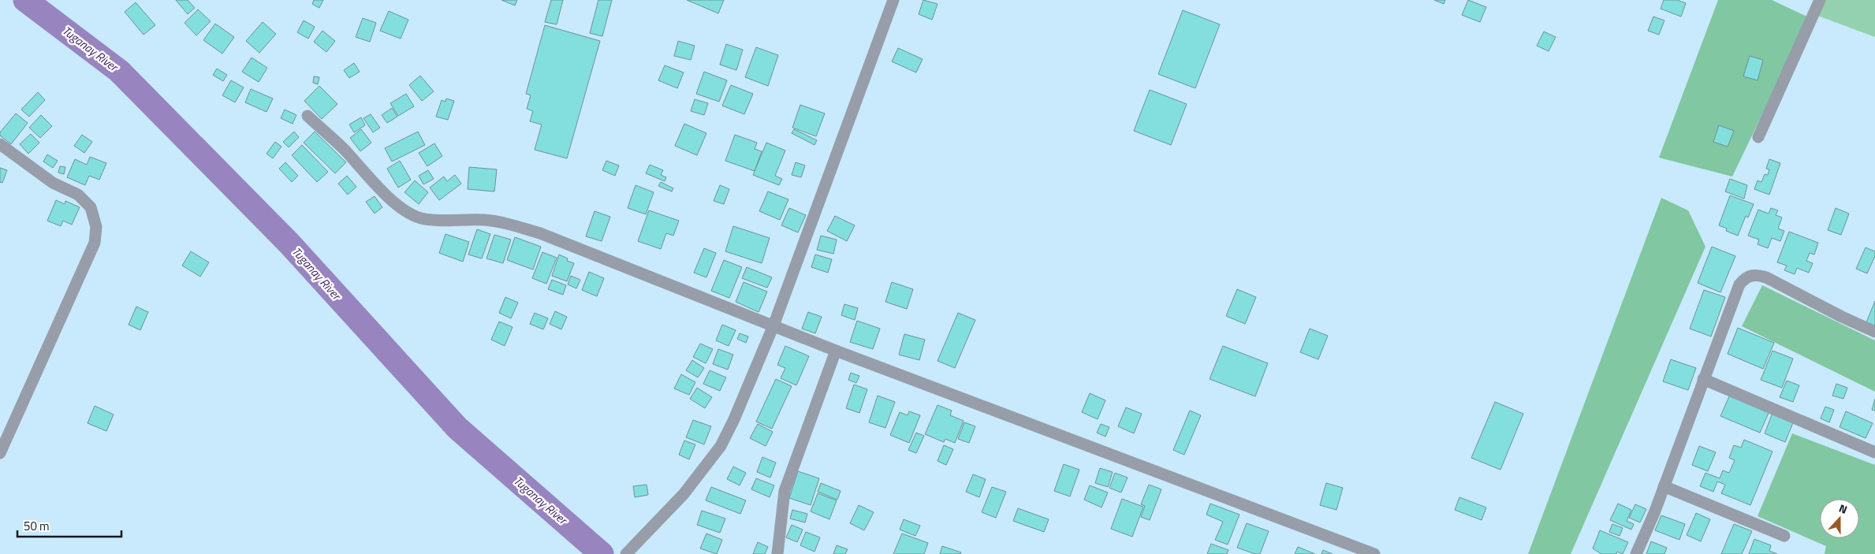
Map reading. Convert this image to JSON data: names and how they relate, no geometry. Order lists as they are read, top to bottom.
{
  "water": ["Tuganay River"],
  "scale_bar": "50 m",
  "north": "top"
}
